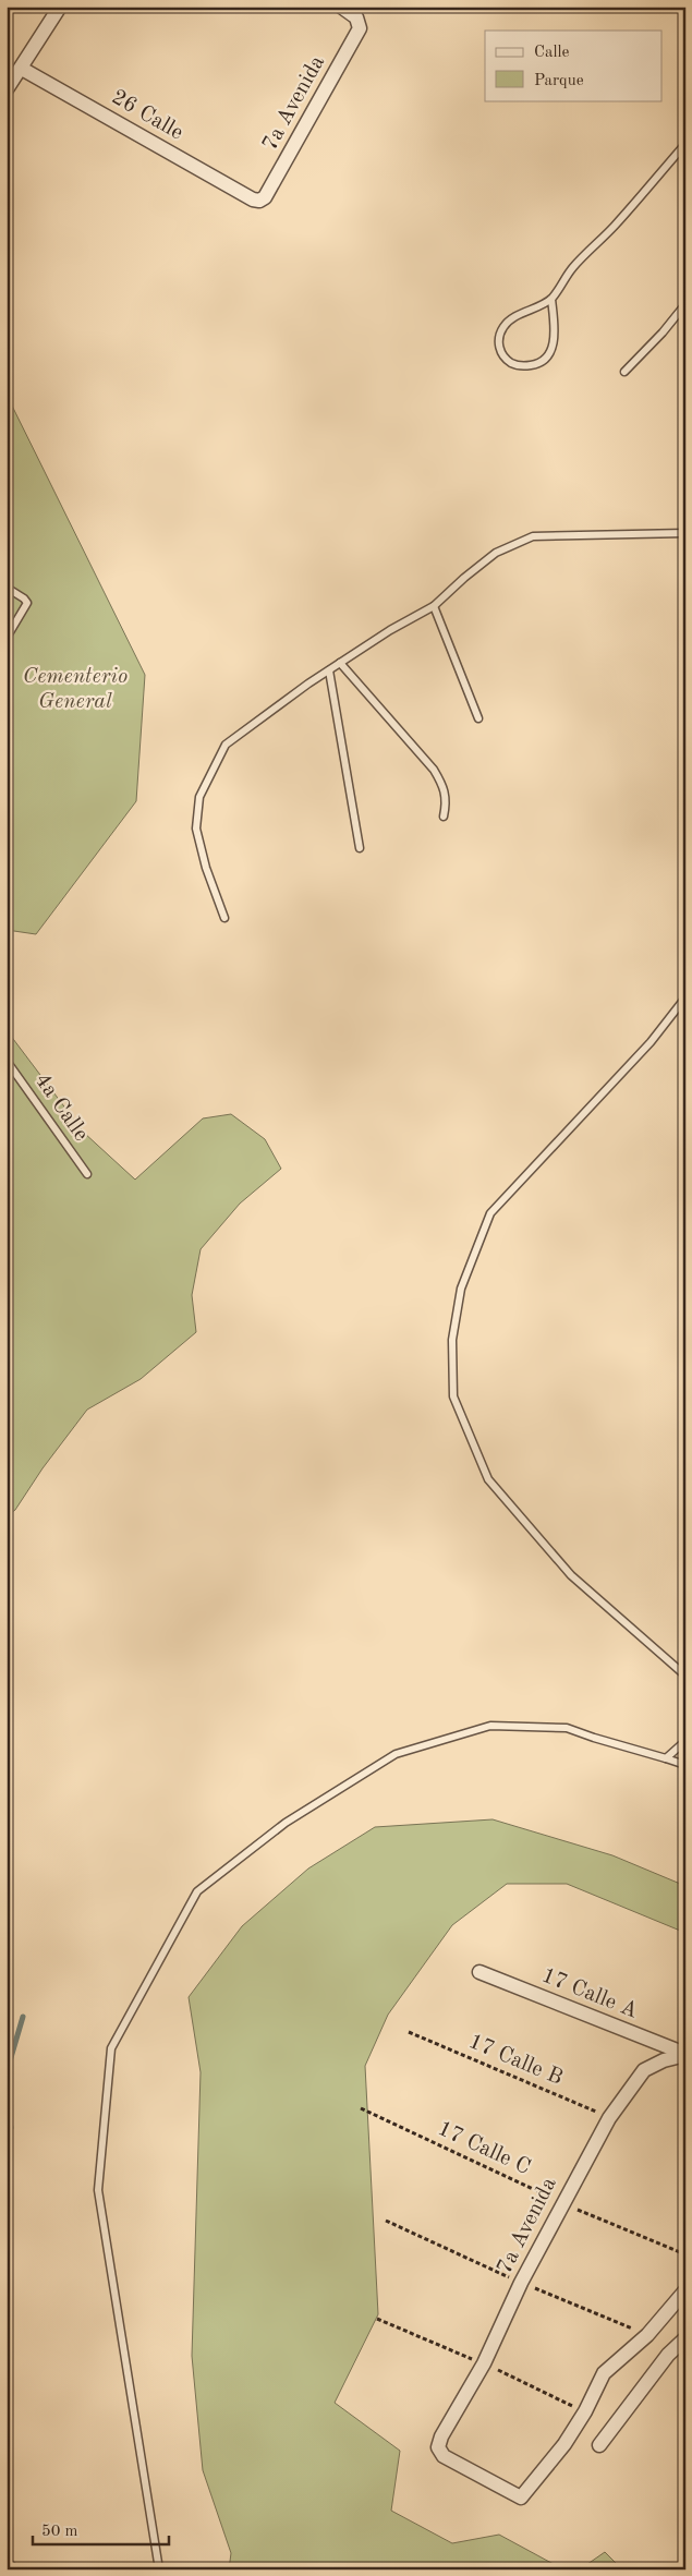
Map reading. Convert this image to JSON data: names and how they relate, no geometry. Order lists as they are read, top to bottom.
{
  "streets": {
    "street": ["7a Avenida", "26 Calle", "17 Calle A"],
    "lane": ["4a Calle"],
    "path": ["17 Calle B", "17 Calle C"]
  },
  "crossings": [
    ["7a Avenida", "26 Calle"],
    ["7a Avenida", "17 Calle A"],
    ["7a Avenida", "17 Calle B"],
    ["7a Avenida", "17 Calle C"]
  ],
  "parks": ["Cementerio General"],
  "legend": ["Calle", "Parque"],
  "scale_bar": "50 m"
}
